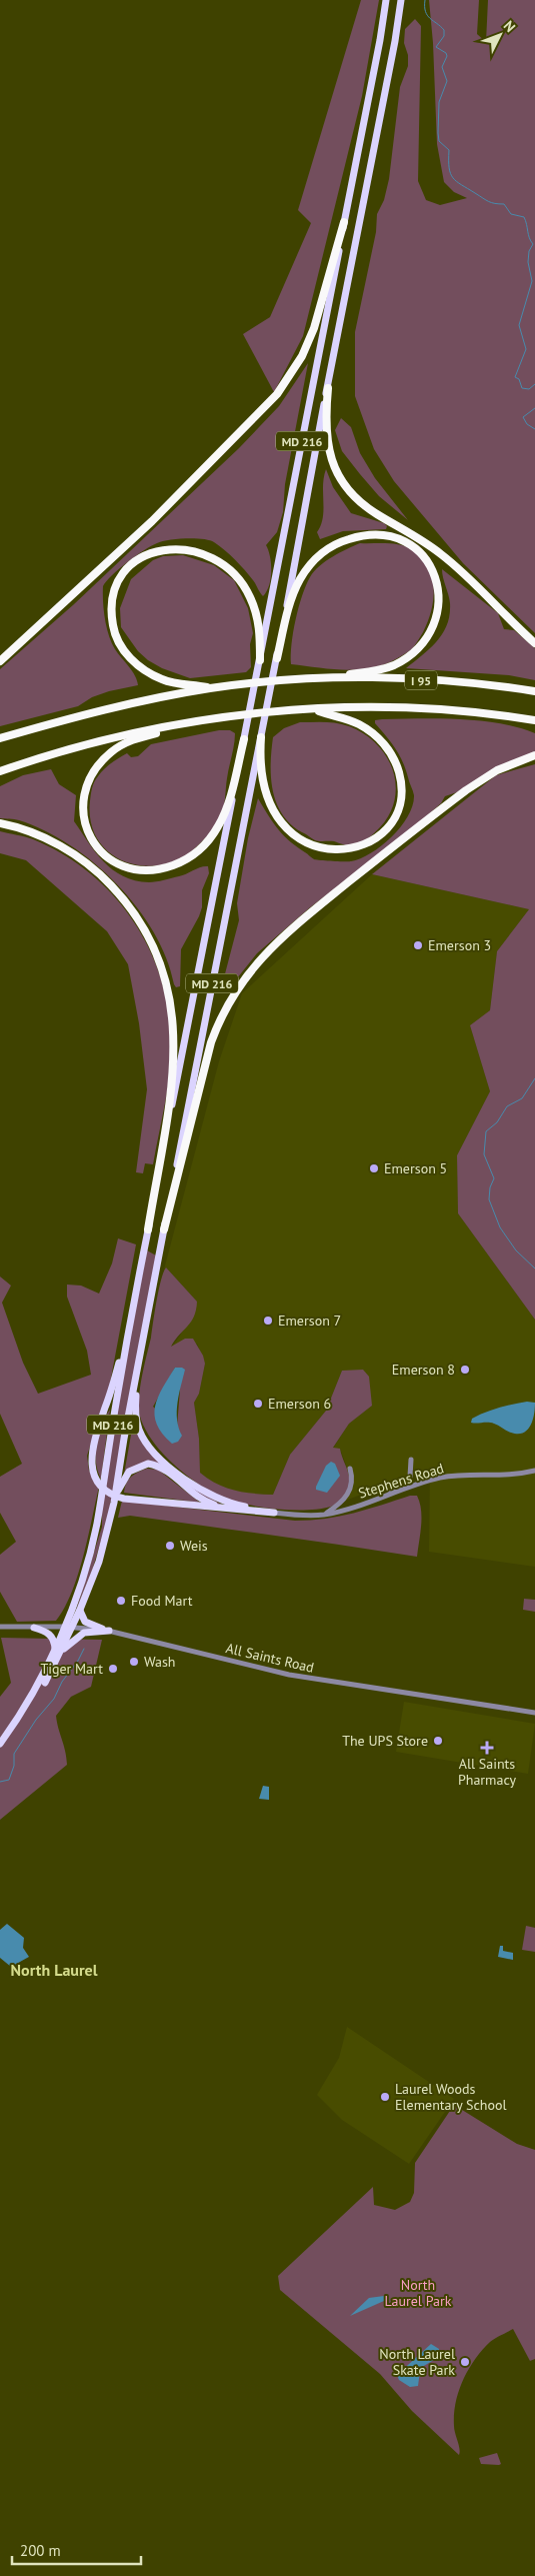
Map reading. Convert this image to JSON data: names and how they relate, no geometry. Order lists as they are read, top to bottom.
{
  "streets": {
    "highway": ["I 95"],
    "main road": ["MD 216"],
    "street": ["Stephens Road", "All Saints Road"]
  },
  "crossings": [
    ["MD 216", "All Saints Road"]
  ],
  "districts": ["North Laurel"],
  "parks": ["North Laurel Park"],
  "places": {
    "other": [
      "Emerson 3",
      "Emerson 5",
      "Emerson 7",
      "Emerson 8",
      "Emerson 6",
      "Weis",
      "Food Mart",
      "Wash",
      "Tiger Mart",
      "The UPS Store",
      "Laurel Woods Elementary School",
      "North Laurel Skate Park"
    ],
    "health": ["All Saints Pharmacy"]
  },
  "scale_bar": "200 m",
  "north": "top right"
}
